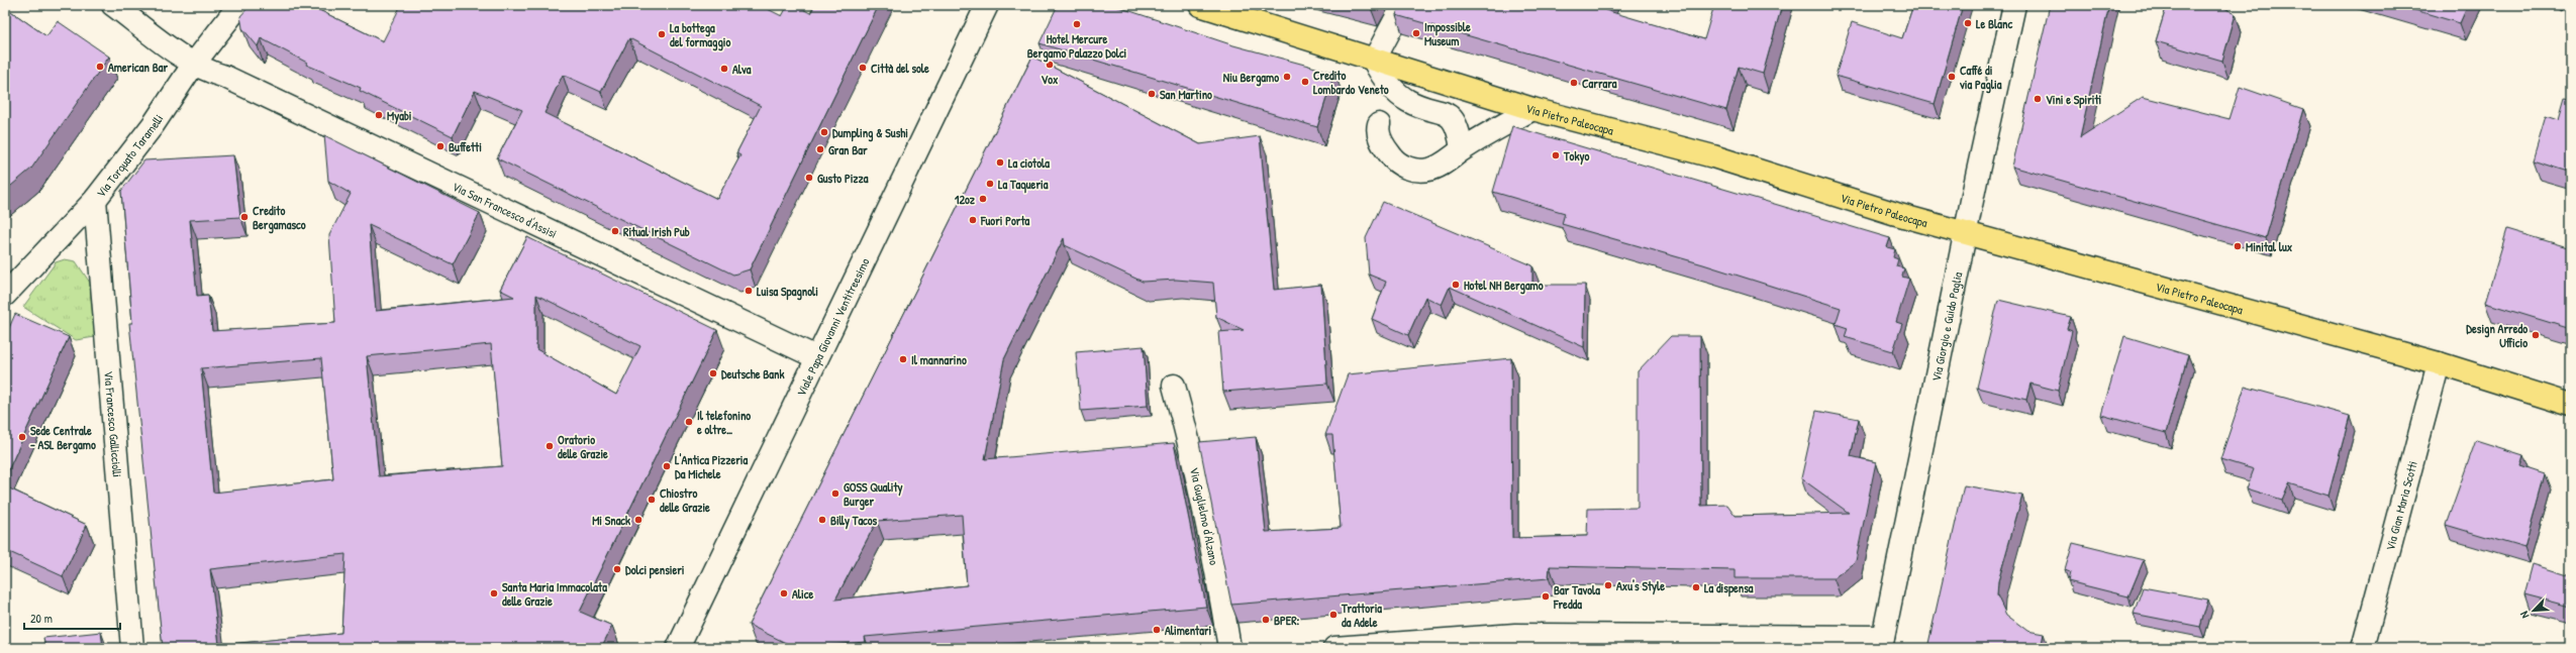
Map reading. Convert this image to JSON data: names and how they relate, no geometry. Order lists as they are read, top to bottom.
{
  "streets": {
    "main road": ["Via Pietro Paleocapa"],
    "street": [
      "Via Torquato Taramelli",
      "Via San Francesco d'Assisi",
      "Viale Papa Giovanni Ventitreesimo",
      "Via Giorgio e Guido Paglia",
      "Via Francesco Gallicciolli",
      "Via Gian Maria Scotti",
      "Via Guglielmo d'Alzano"
    ]
  },
  "crossings": [
    ["Via Pietro Paleocapa", "Via Giorgio e Guido Paglia"],
    ["Via Pietro Paleocapa", "Via Gian Maria Scotti"],
    ["Via Torquato Taramelli", "Via San Francesco d'Assisi"],
    ["Via Torquato Taramelli", "Via Francesco Gallicciolli"],
    ["Via San Francesco d'Assisi", "Viale Papa Giovanni Ventitreesimo"]
  ],
  "places": [
    "Le Blanc",
    "Hotel Mercure Bergamo Palazzo Dolci",
    "Impossible Museum",
    "La bottega del formaggio",
    "Vox",
    "American Bar",
    "Città del sole",
    "Alva",
    "Niu Bergamo",
    "Caffé di via Paglia",
    "Credito Lombardo Veneto",
    "Carrara",
    "San Martino",
    "Vini e Spiriti",
    "Myabi",
    "Dumpling & Sushi",
    "Buffetti",
    "Gran Bar",
    "Tokyo",
    "La ciotola",
    "Gusto Pizza",
    "La Taqueria",
    "12oz",
    "Credito Bergamasco",
    "Fuori Porta",
    "Ritual Irish Pub",
    "Minital lux",
    "Hotel NH Bergamo",
    "Luisa Spagnoli",
    "Design Arredo Ufficio",
    "Il mannarino",
    "Deutsche Bank",
    "Il telefonino e oltre…",
    "Sede Centrale - ASL Bergamo",
    "Oratorio delle Grazie",
    "L'Antica Pizzeria Da Michele",
    "GOSS Quality Burger",
    "Chiostro delle Grazie",
    "Mi Snack",
    "Billy Tacos",
    "Dolci pensieri",
    "Axu's Style",
    "La dispensa",
    "Santa Maria Immacolata delle Grazie",
    "Alice",
    "Bar Tavola Fredda",
    "Trattoria da Adele",
    "BPER:",
    "Alimentari"
  ],
  "scale_bar": "20 m",
  "north": "bottom left"
}
